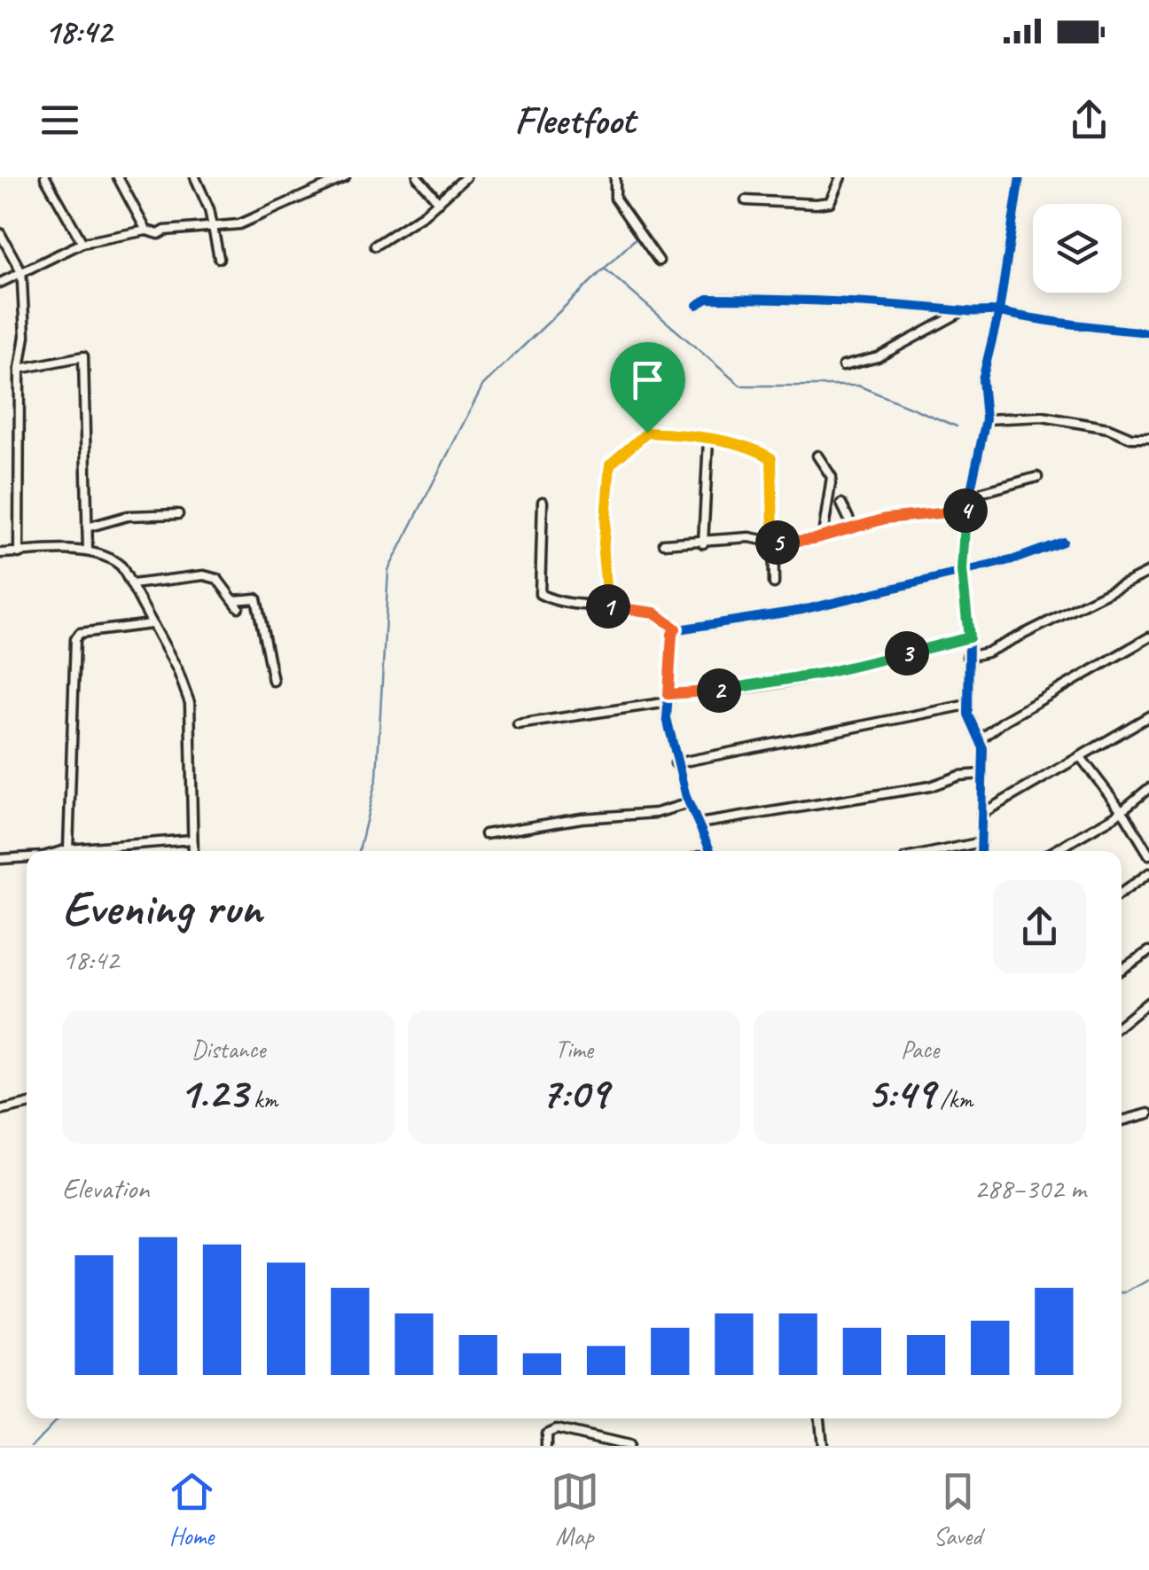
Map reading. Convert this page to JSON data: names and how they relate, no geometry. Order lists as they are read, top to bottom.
{
  "page": {
    "status": "18:42",
    "header": "Fleetfoot",
    "pins": [
      "4",
      "5",
      "1",
      "3",
      "2"
    ],
    "heading": ["Evening run", "18:42"],
    "stats": [
      ["Distance", "1.23 km"],
      ["Time", "7:09"],
      ["Pace", "5:49 /km"]
    ],
    "chart": ["Elevation", "288–302 m"],
    "tabs": ["Home", "Map", "Saved"]
  }
}
